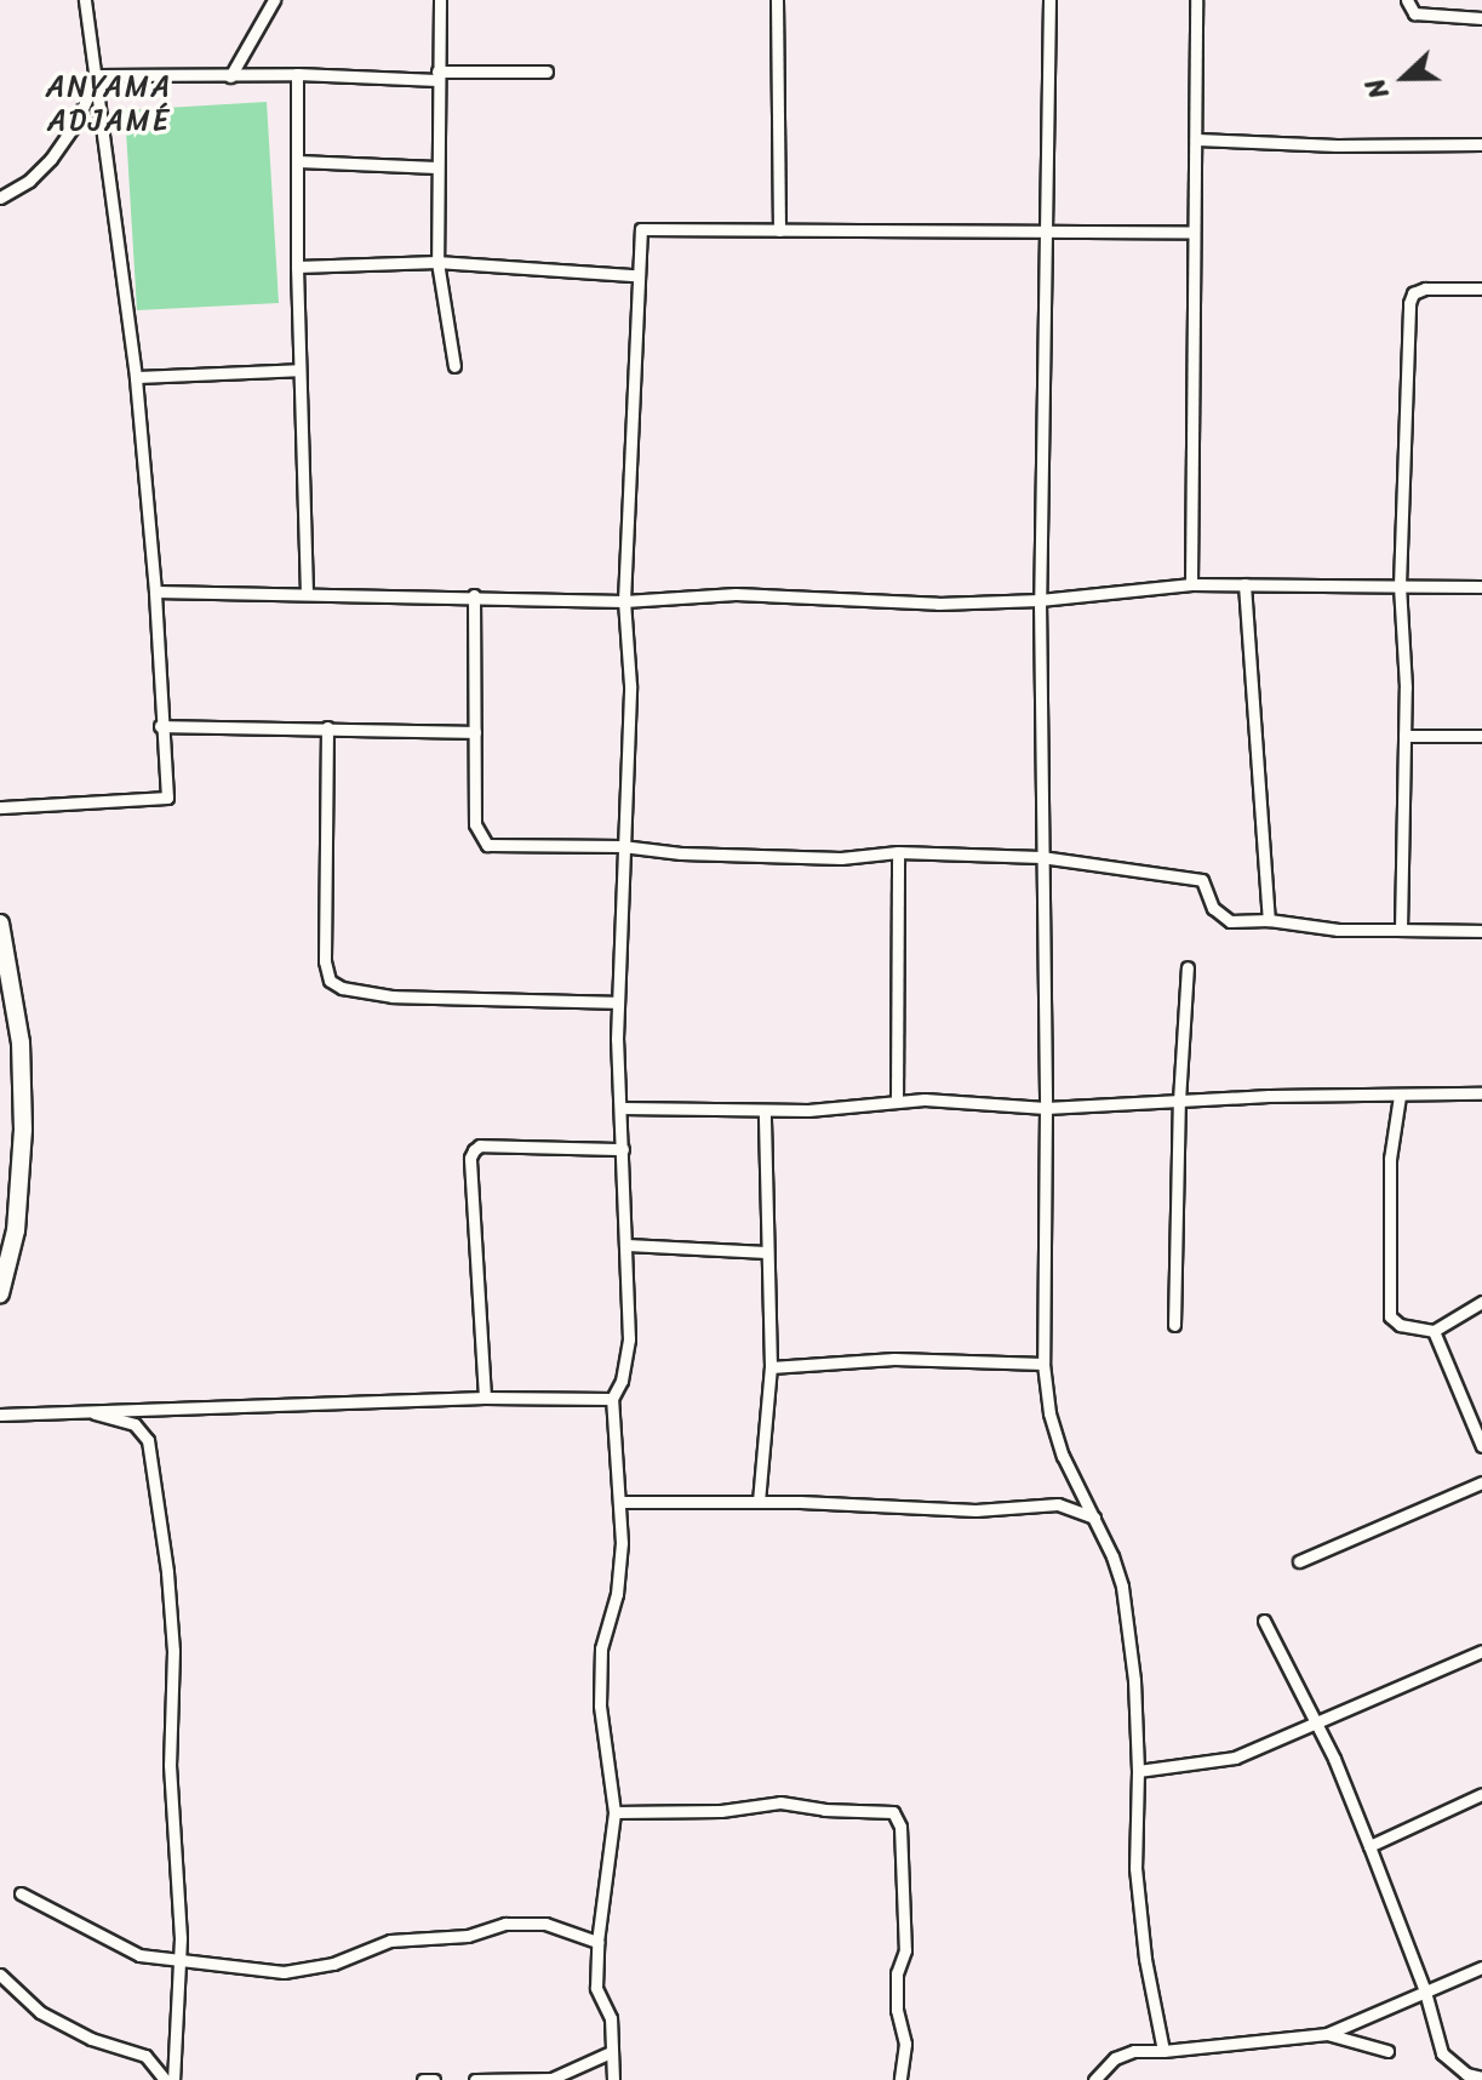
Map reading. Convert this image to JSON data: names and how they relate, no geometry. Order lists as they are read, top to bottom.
{
  "districts": ["ANYAMA ADJAMÉ"],
  "north": "left"
}
